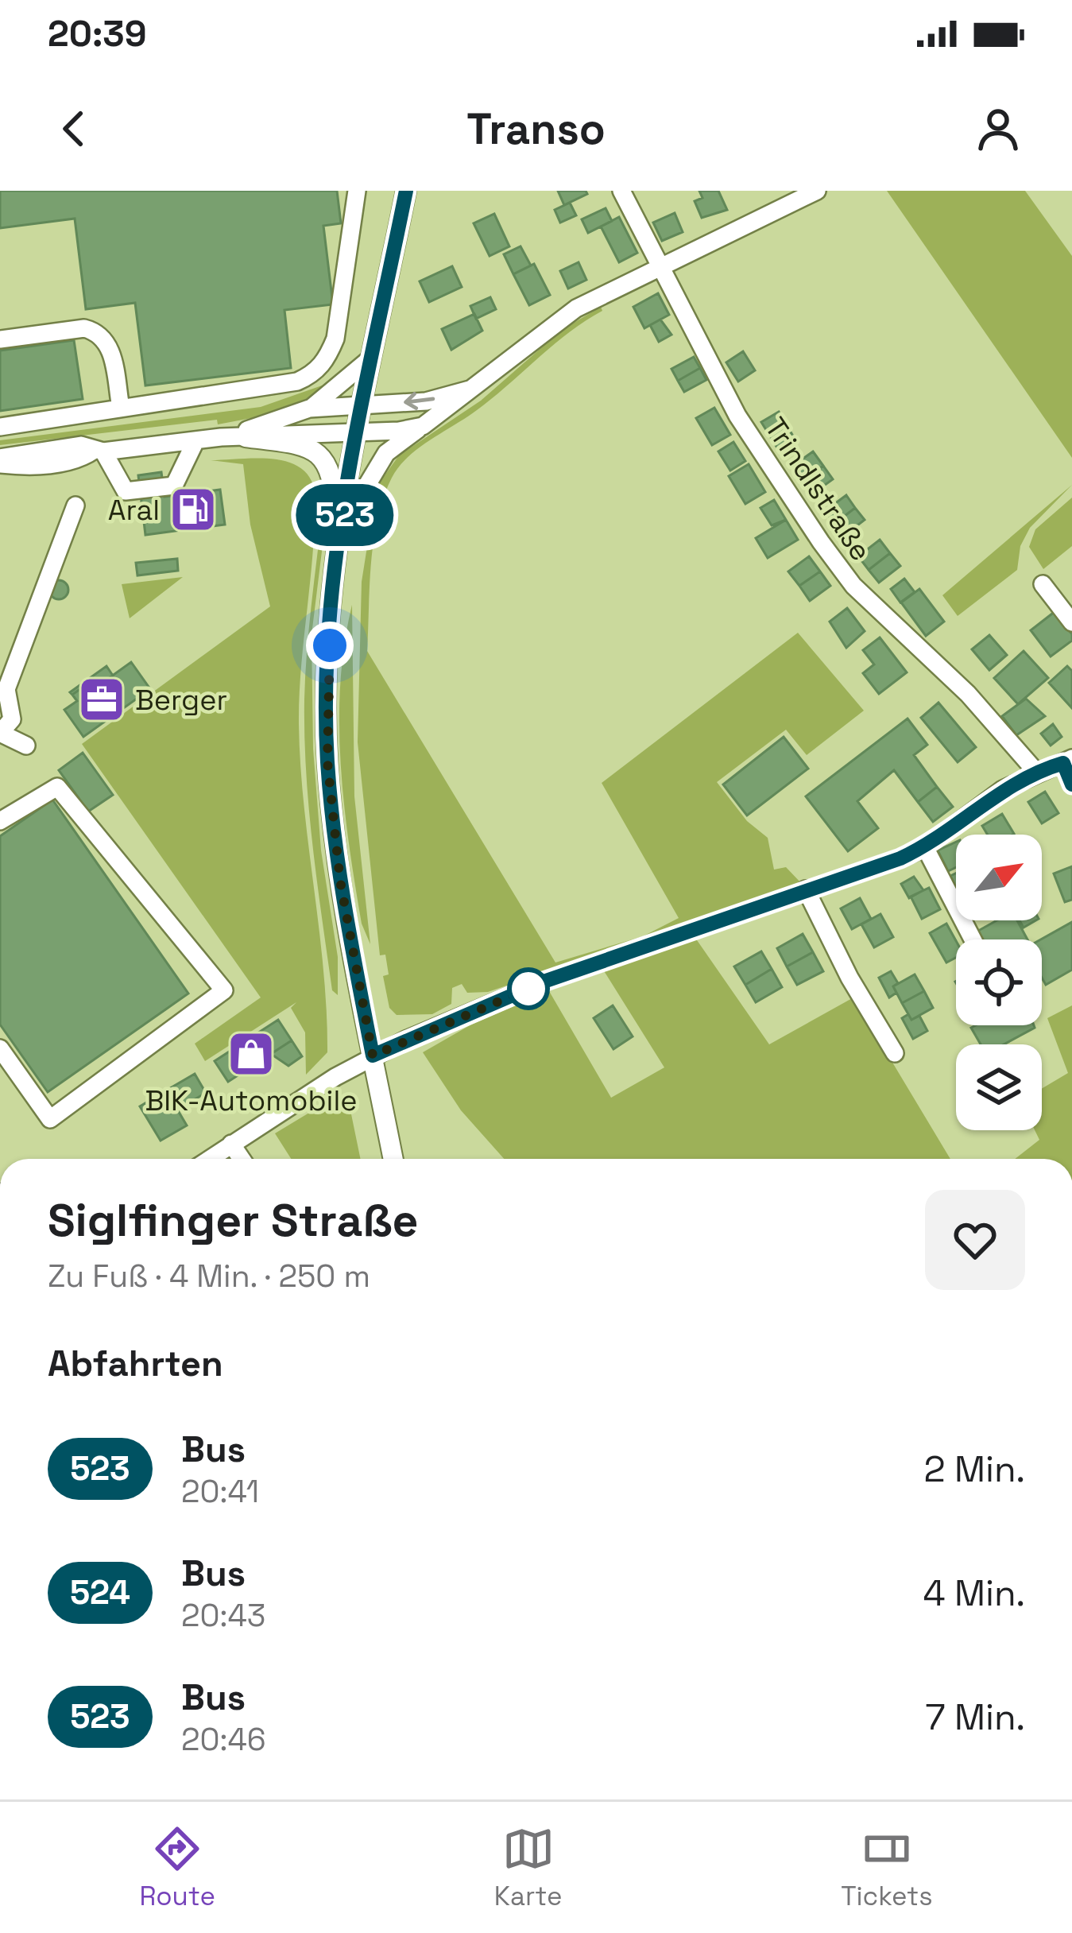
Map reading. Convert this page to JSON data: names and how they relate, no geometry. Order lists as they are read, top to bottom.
{
  "streets": {
    "street": ["Trindlstraße"]
  },
  "places": {
    "fuel station": ["Aral"],
    "office": ["Berger"],
    "shop": ["BIK-Automobile"]
  },
  "lines": ["bus line 523"],
  "north": "top right",
  "page": {
    "status": "20:39",
    "header": "Transo",
    "on_map": "523",
    "heading": [
      ["Siglfinger Straße", "Zu Fuß · 4 Min. · 250 m"],
      "Abfahrten"
    ],
    "list": [
      {
        "mark": "523",
        "name": "Bus",
        "note": "20:41",
        "value": "2 Min."
      },
      {
        "mark": "524",
        "name": "Bus",
        "note": "20:43",
        "value": "4 Min."
      },
      {
        "mark": "523",
        "name": "Bus",
        "note": "20:46",
        "value": "7 Min."
      }
    ],
    "tabs": ["Route", "Karte", "Tickets"]
  }
}
